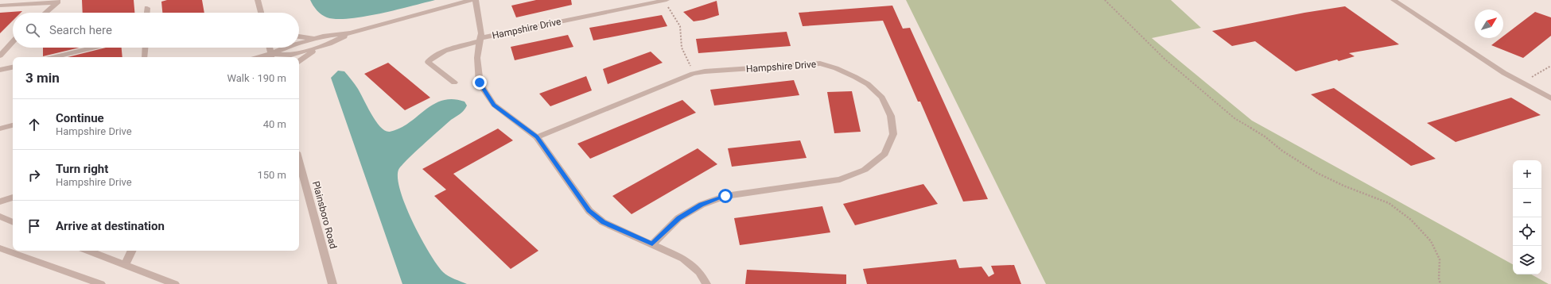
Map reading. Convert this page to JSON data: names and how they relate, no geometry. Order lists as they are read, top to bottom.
{
  "streets": {
    "street": ["Hampshire Drive", "Plainsboro Road"]
  },
  "north": "top right",
  "page": {
    "search": "Search here",
    "heading": ["3 min", "Walk · 190 m"],
    "list": [
      ["Continue", "Hampshire Drive", "40 m"],
      ["Turn right", "Hampshire Drive", "150 m"],
      "Arrive at destination"
    ],
    "map_buttons": ["+", "−"]
  }
}
